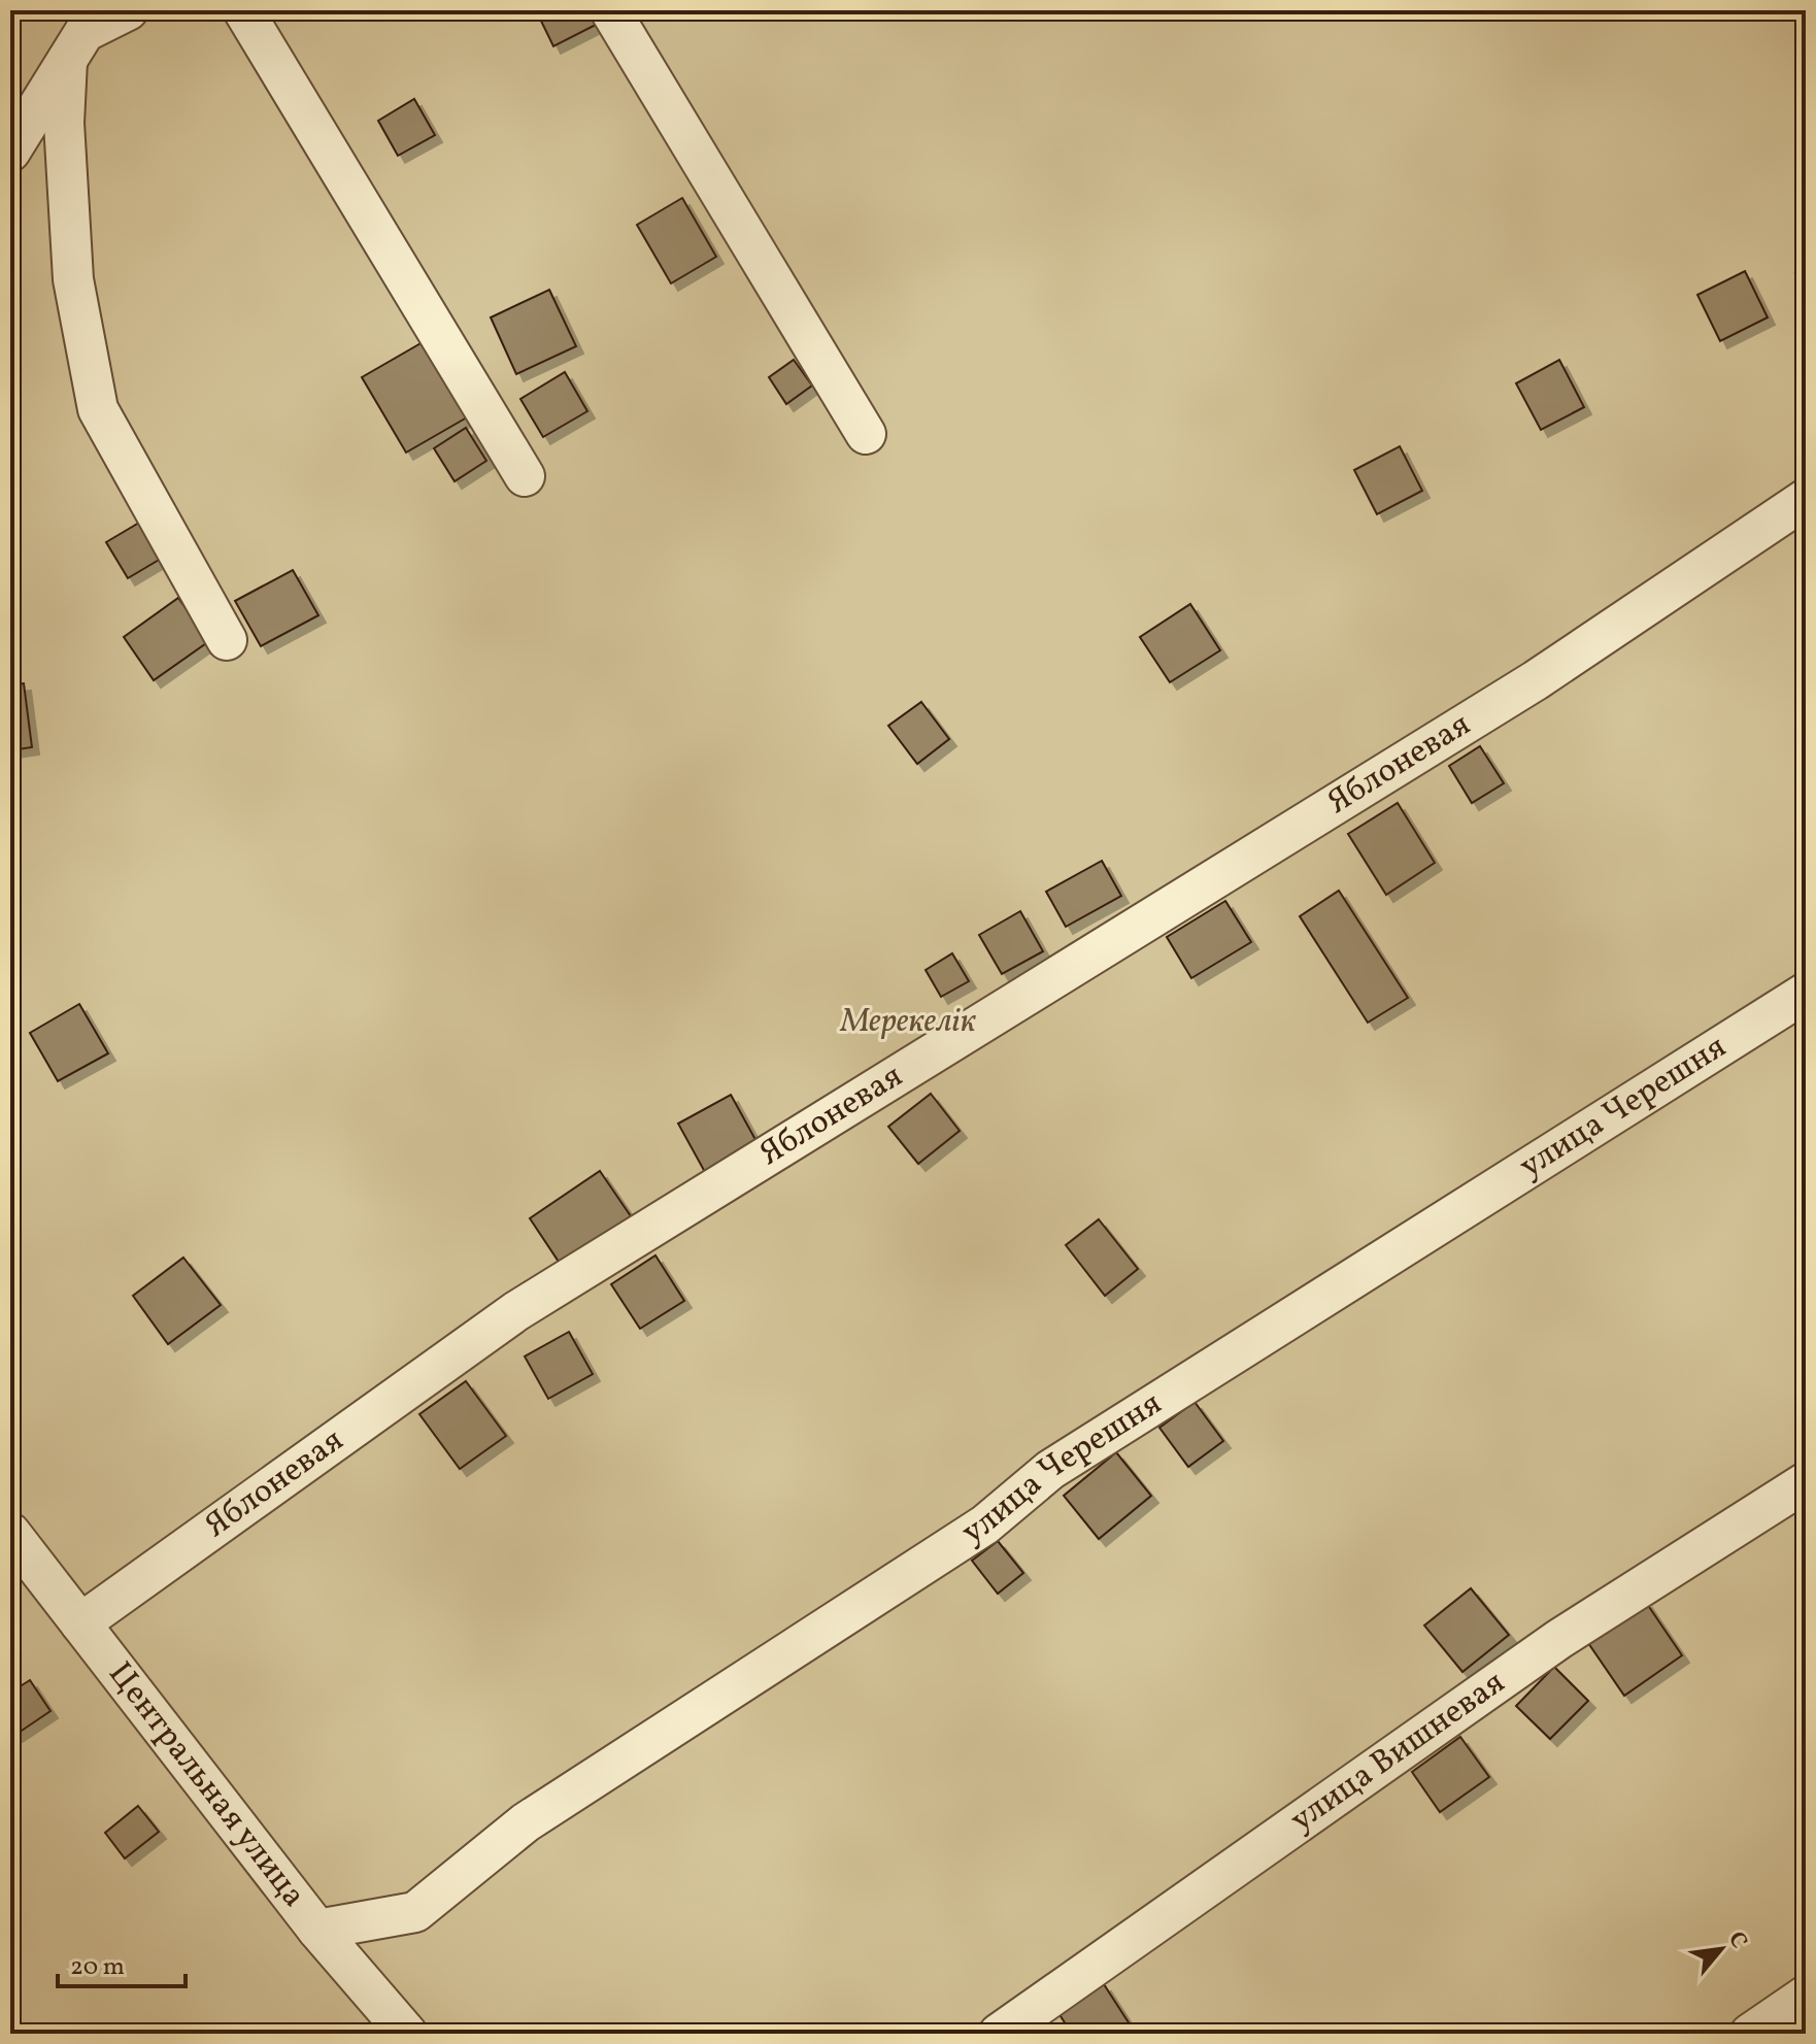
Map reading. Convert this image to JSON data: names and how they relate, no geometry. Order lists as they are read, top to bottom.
{
  "streets": {
    "street": [
      "Яблоневая",
      "улица Черешня",
      "улица Вишневая",
      "Центральная улица"
    ]
  },
  "crossings": [
    ["Яблоневая", "Центральная улица"],
    ["улица Черешня", "Центральная улица"]
  ],
  "parks": ["Мерекелік"],
  "scale_bar": "20 m",
  "north": "top right"
}
